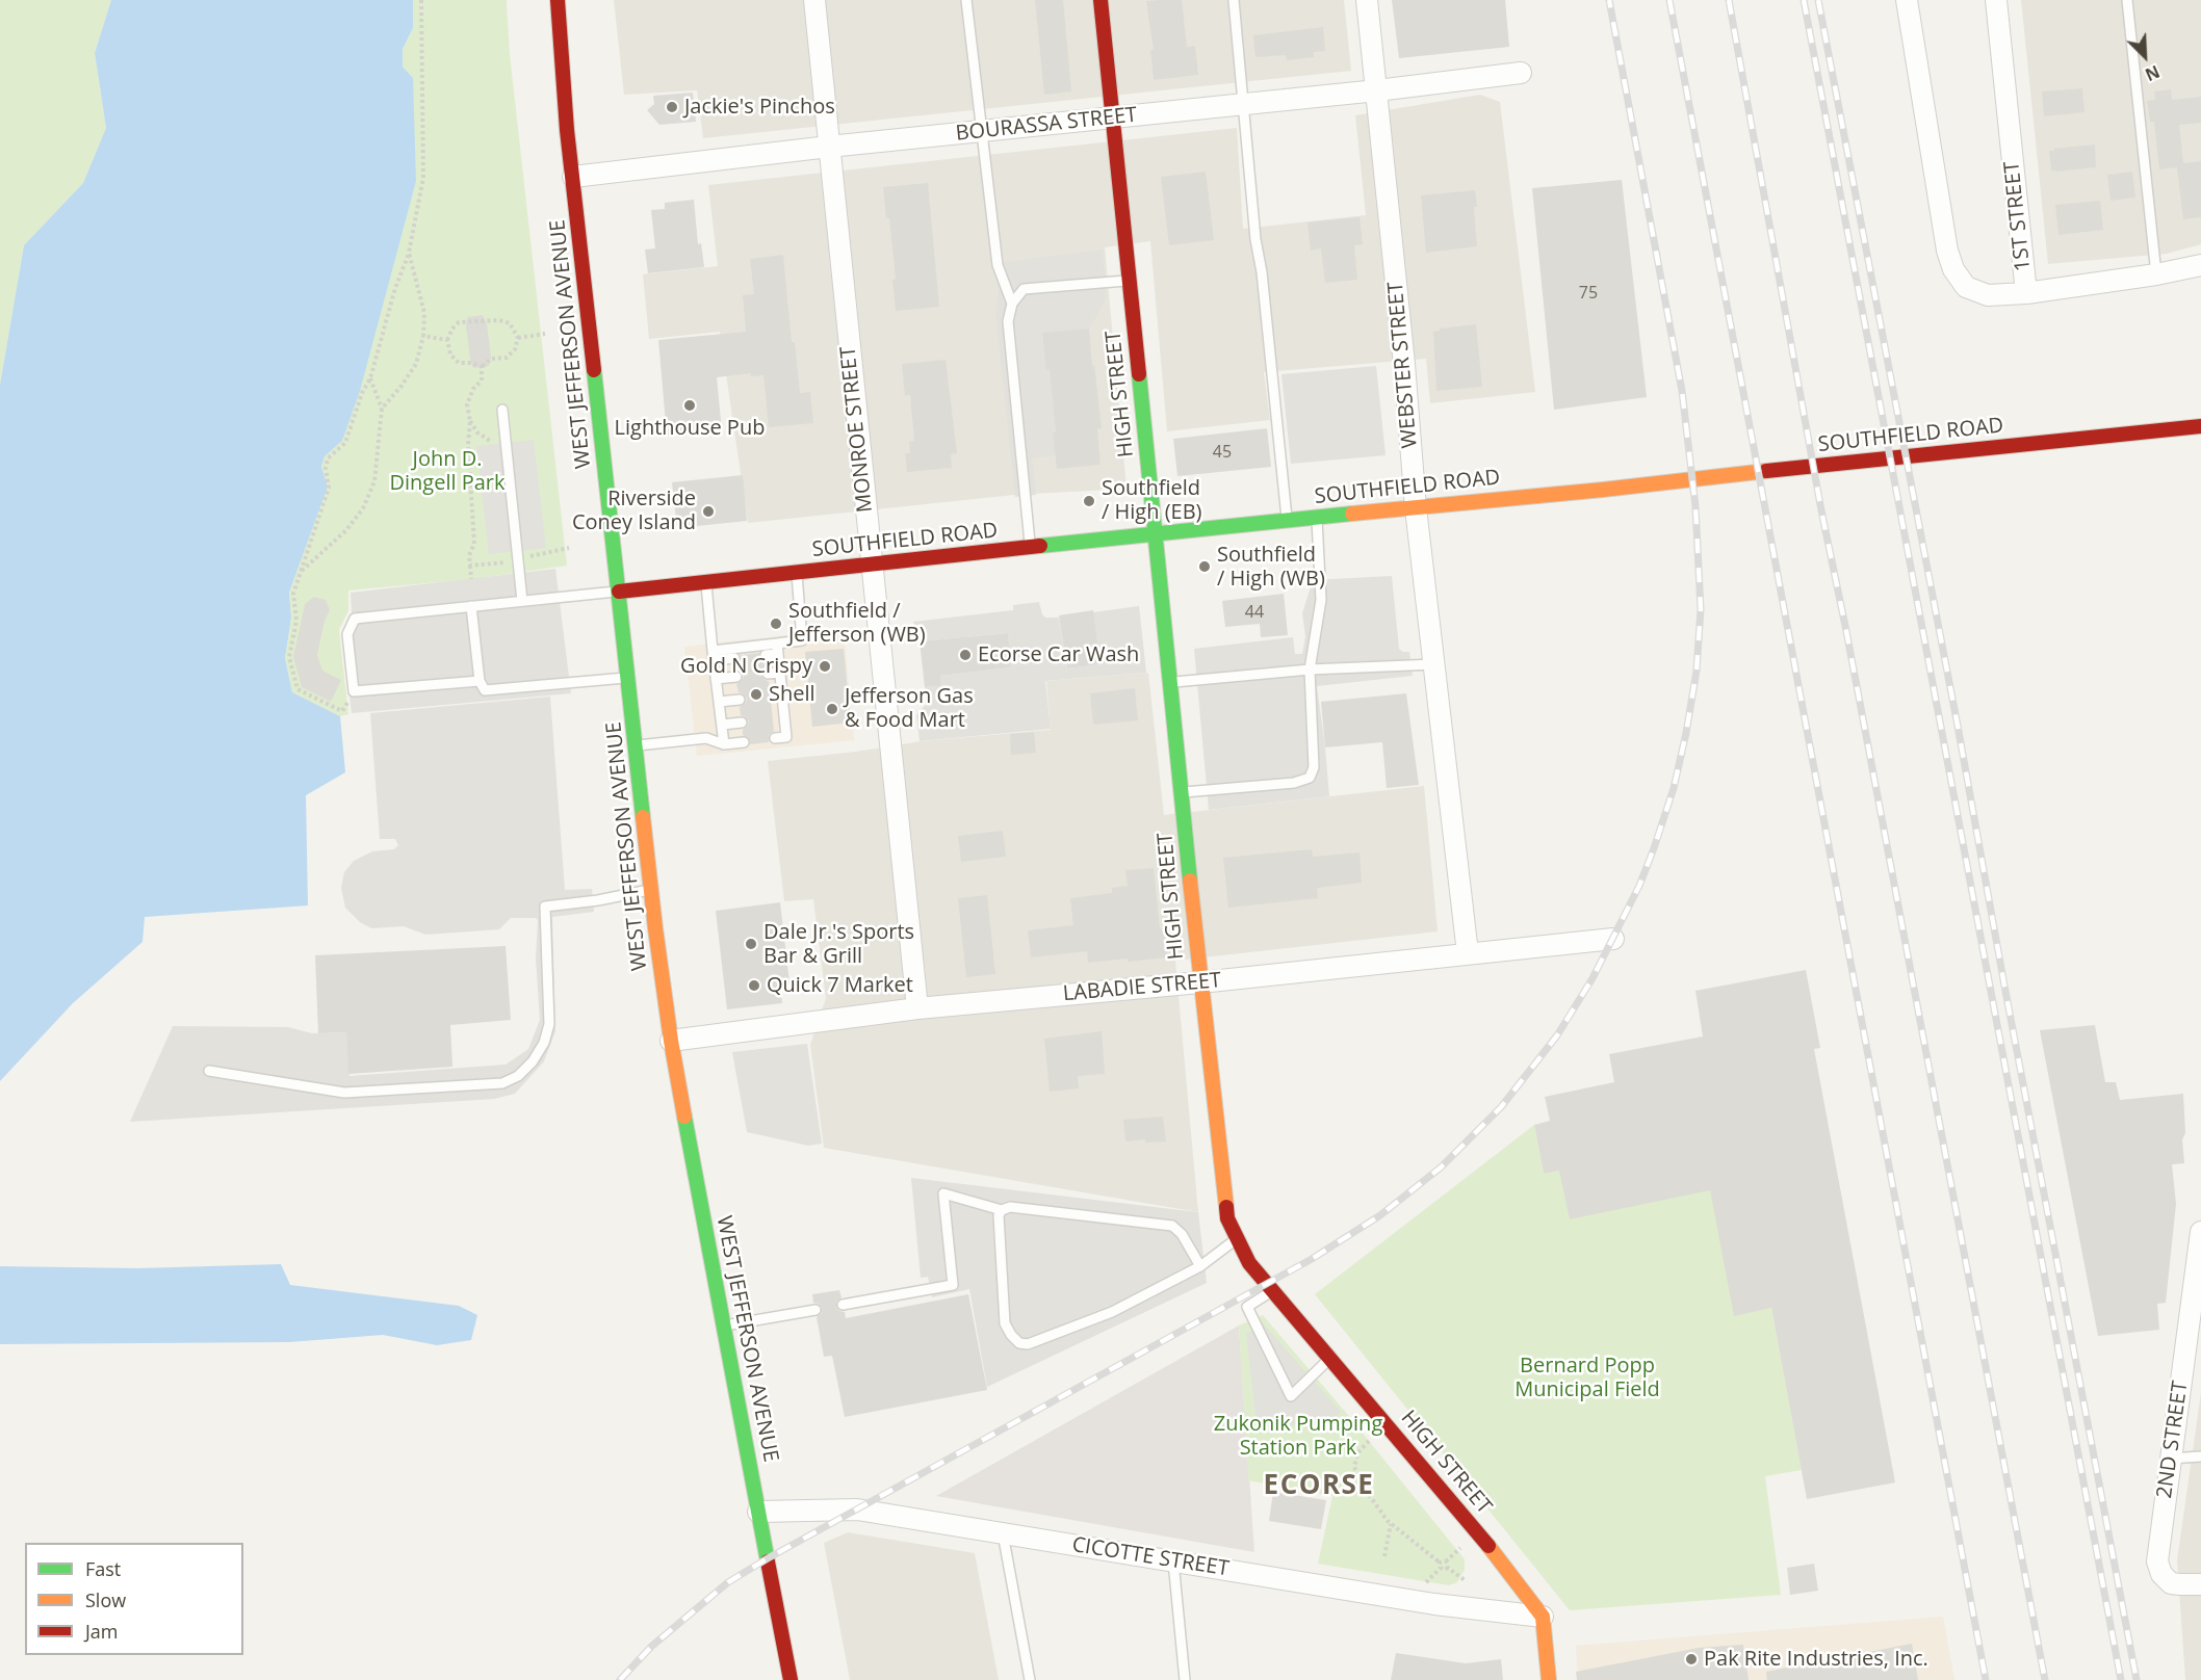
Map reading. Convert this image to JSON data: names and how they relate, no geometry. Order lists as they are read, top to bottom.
{
  "streets": {
    "main road": ["WEST JEFFERSON AVENUE", "HIGH STREET", "SOUTHFIELD ROAD"],
    "street": [
      "BOURASSA STREET",
      "1ST STREET",
      "WEBSTER STREET",
      "MONROE STREET",
      "LABADIE STREET",
      "2ND STREET",
      "CICOTTE STREET"
    ]
  },
  "crossings": [
    ["BOURASSA STREET", "WEST JEFFERSON AVENUE"],
    ["BOURASSA STREET", "WEBSTER STREET"],
    ["BOURASSA STREET", "HIGH STREET"],
    ["BOURASSA STREET", "MONROE STREET"],
    ["WEST JEFFERSON AVENUE", "SOUTHFIELD ROAD"],
    ["WEST JEFFERSON AVENUE", "LABADIE STREET"],
    ["WEST JEFFERSON AVENUE", "CICOTTE STREET"],
    ["WEBSTER STREET", "SOUTHFIELD ROAD"],
    ["WEBSTER STREET", "LABADIE STREET"],
    ["HIGH STREET", "SOUTHFIELD ROAD"],
    ["HIGH STREET", "LABADIE STREET"],
    ["HIGH STREET", "CICOTTE STREET"],
    ["MONROE STREET", "SOUTHFIELD ROAD"],
    ["MONROE STREET", "LABADIE STREET"]
  ],
  "districts": ["ECORSE"],
  "parks": ["John D. Dingell Park", "Bernard Popp Municipal Field", "Zukonik Pumping Station Park"],
  "places": [
    "Jackie's Pinchos",
    "Lighthouse Pub",
    "Southfield / High (EB)",
    "Riverside Coney Island",
    "Southfield / High (WB)",
    "Southfield / Jefferson (WB)",
    "Ecorse Car Wash",
    "Gold N Crispy",
    "Shell",
    "Jefferson Gas & Food Mart",
    "Dale Jr.'s Sports Bar & Grill",
    "Quick 7 Market",
    "Pak Rite Industries, Inc."
  ],
  "house_numbers": ["75", "45", "44"],
  "legend": ["Fast", "Slow", "Jam"],
  "north": "bottom right"
}
